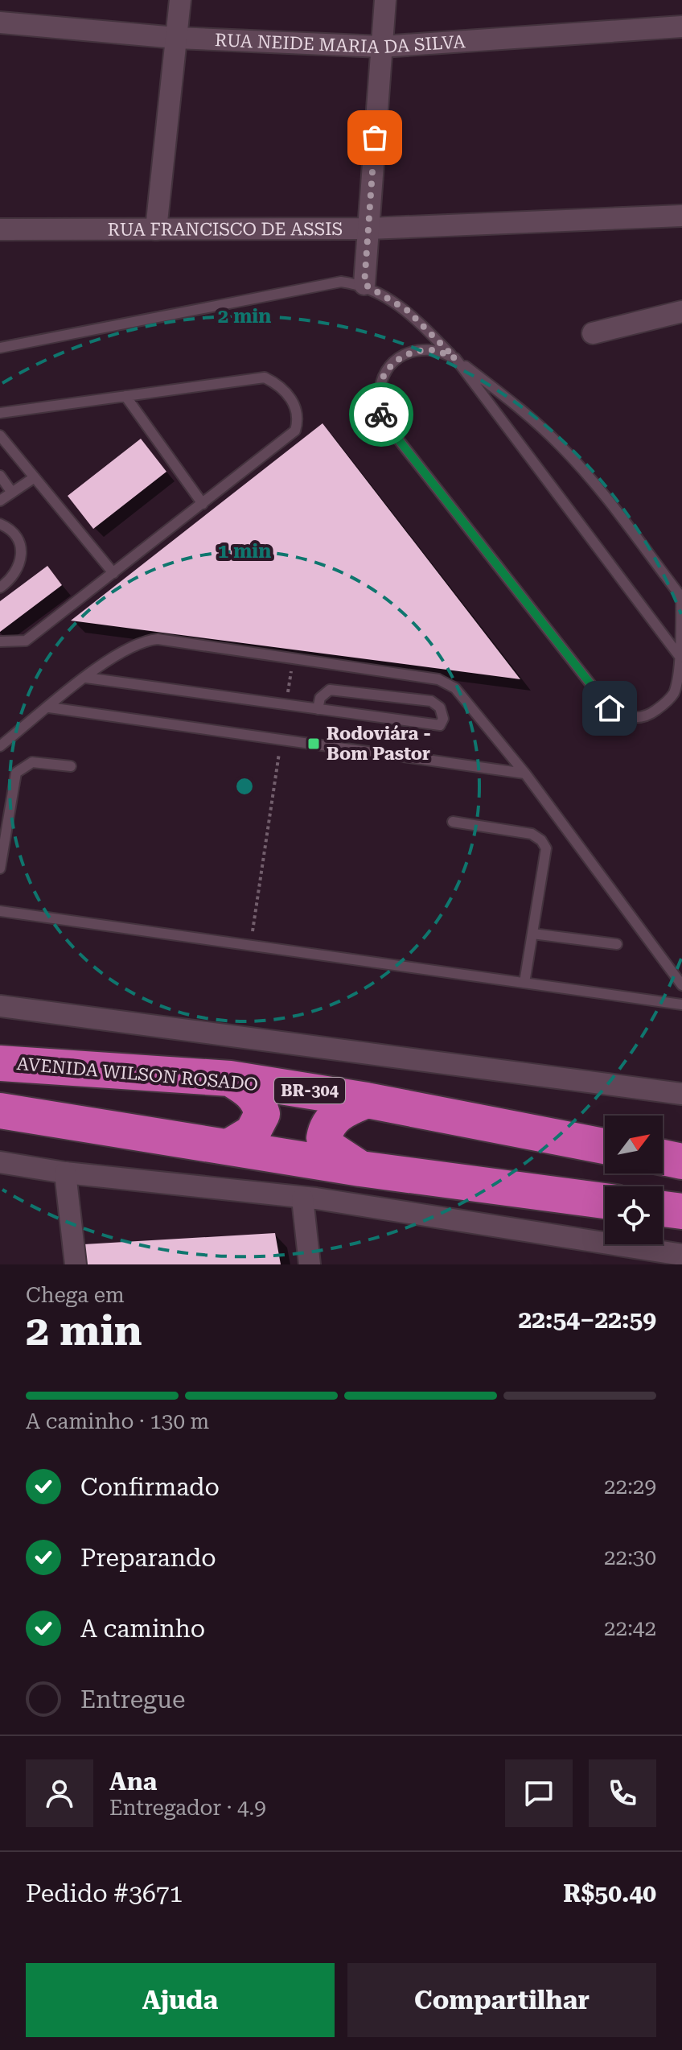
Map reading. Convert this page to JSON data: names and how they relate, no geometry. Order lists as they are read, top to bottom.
{
  "streets": {
    "highway": ["AVENIDA WILSON ROSADO", "BR-304"],
    "street": ["RUA NEIDE MARIA DA SILVA", "RUA FRANCISCO DE ASSIS"]
  },
  "places": {
    "transit": ["Rodoviára - Bom Pastor"]
  },
  "north": "top right",
  "page": {
    "heading": ["2 min", "Chega em", "22:54–22:59"],
    "panel": [
      "Ana",
      "Entregador · 4.9",
      "Pedido #3671",
      "R$50.40"
    ],
    "bar": "A caminho · 130 m",
    "list": [
      ["Confirmado", "22:29"],
      ["Preparando", "22:30"],
      ["A caminho", "22:42"],
      "Entregue"
    ],
    "buttons": ["Ajuda", "Compartilhar"]
  },
  "rings": ["2 min", "1 min"]
}
